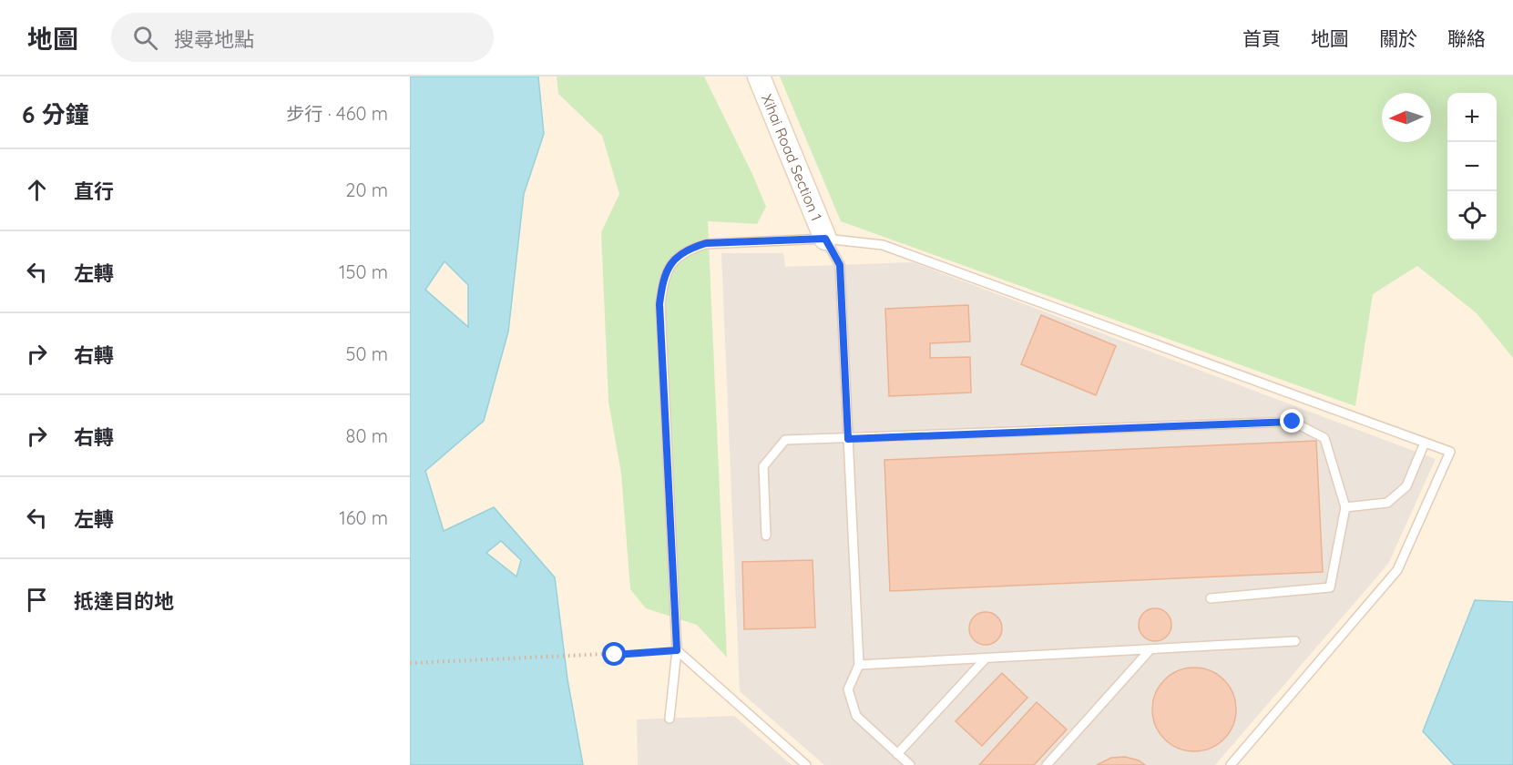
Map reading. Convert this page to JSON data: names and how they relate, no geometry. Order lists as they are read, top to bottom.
{
  "streets": {
    "main road": ["Xihai Road Section 1"]
  },
  "north": "left",
  "page": {
    "header": "地圖",
    "search": "搜尋地點",
    "nav": [
      "首頁",
      "地圖",
      "關於",
      "聯絡"
    ],
    "heading": ["6 分鐘", "步行 · 460 m"],
    "map_buttons": ["+", "−"],
    "list": [
      ["直行", "20 m"],
      ["左轉", "150 m"],
      ["右轉", "50 m"],
      ["右轉", "80 m"],
      ["左轉", "160 m"],
      "抵達目的地"
    ]
  }
}
